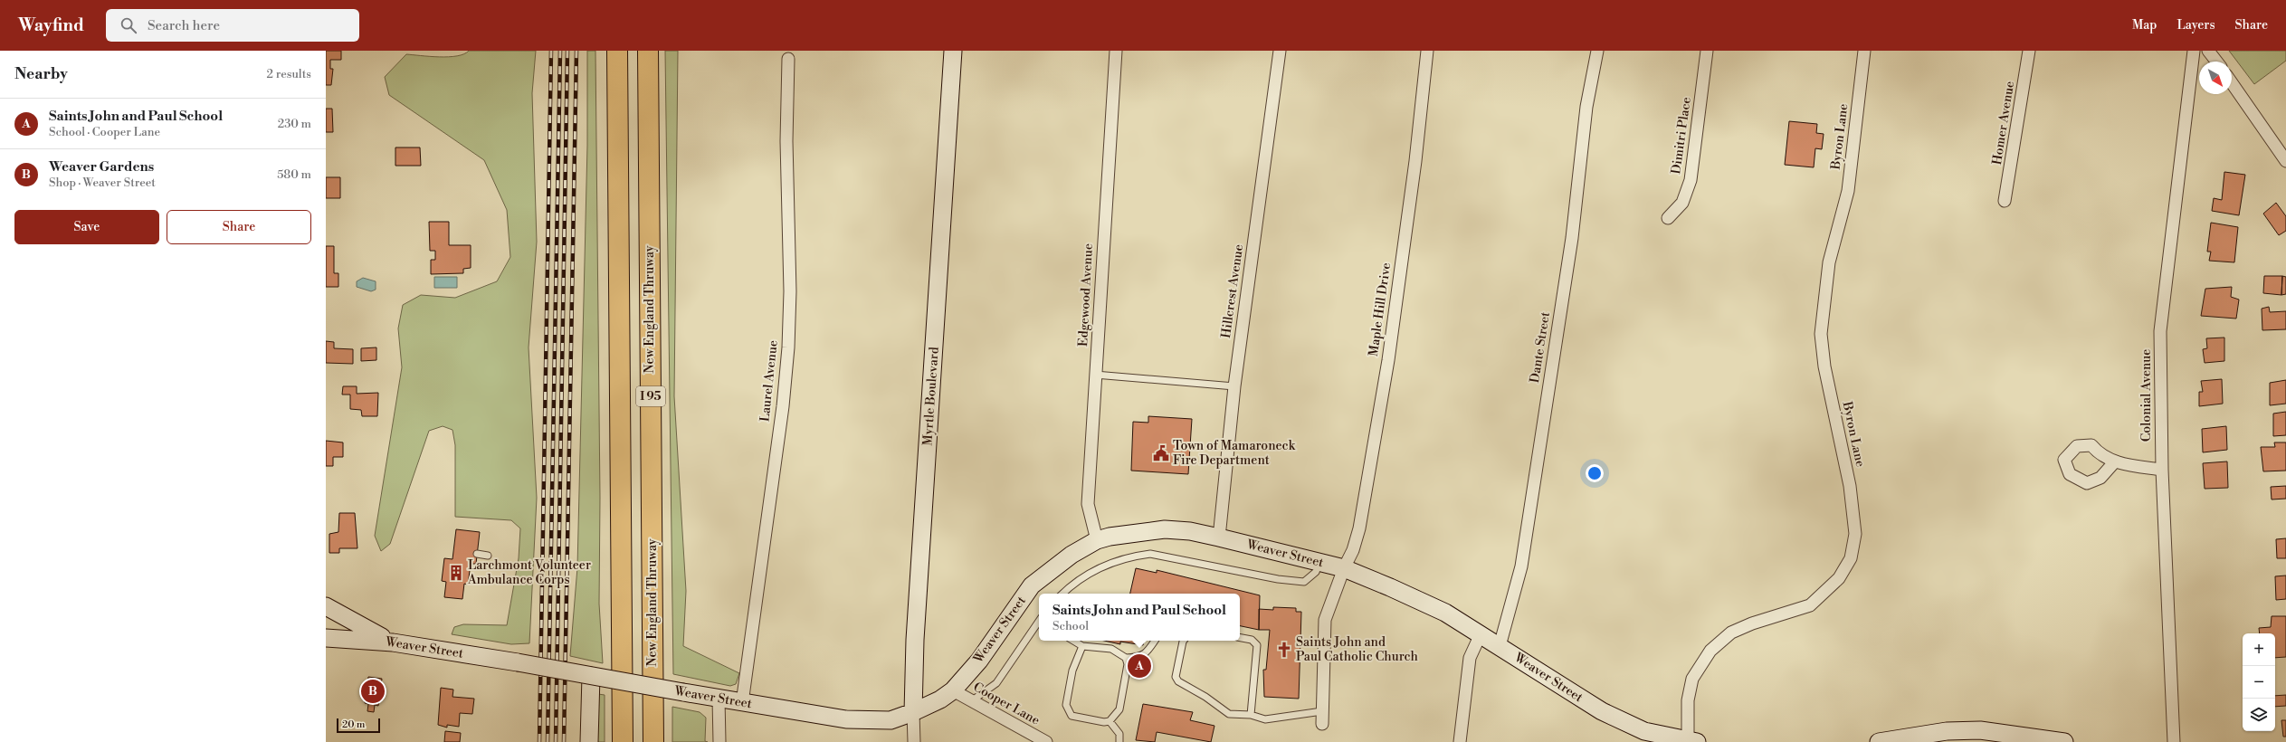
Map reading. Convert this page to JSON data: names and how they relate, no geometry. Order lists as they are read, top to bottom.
{
  "streets": {
    "highway": ["New England Thruway", "I 95"],
    "main road": ["Myrtle Boulevard", "Weaver Street"],
    "street": [
      "Homer Avenue",
      "Dimitri Place",
      "Byron Lane",
      "Hillcrest Avenue",
      "Edgewood Avenue",
      "Maple Hill Drive",
      "Dante Street",
      "Laurel Avenue",
      "Colonial Avenue",
      "Cooper Lane"
    ]
  },
  "crossings": [
    ["Byron Lane", "Weaver Street"],
    ["Hillcrest Avenue", "Weaver Street"],
    ["Edgewood Avenue", "Weaver Street"],
    ["Maple Hill Drive", "Weaver Street"],
    ["Dante Street", "Weaver Street"],
    ["Laurel Avenue", "Weaver Street"],
    ["Myrtle Boulevard", "Weaver Street"],
    ["Weaver Street", "Cooper Lane"]
  ],
  "places": {
    "public building": ["Town of Mamaroneck Fire Department"],
    "building": ["Larchmont Volunteer Ambulance Corps"],
    "church": ["Saints John and Paul Catholic Church"]
  },
  "scale_bar": "20 m",
  "north": "bottom right",
  "page": {
    "header": "Wayfind",
    "search": "Search here",
    "nav": ["Map", "Layers", "Share"],
    "heading": ["Nearby", "2 results"],
    "list": [
      {
        "mark": "A",
        "name": "Saints John and Paul School",
        "note": "School · Cooper Lane",
        "value": "230 m"
      },
      {
        "mark": "B",
        "name": "Weaver Gardens",
        "note": "Shop · Weaver Street",
        "value": "580 m"
      }
    ],
    "buttons": ["Save", "Share"],
    "popup": ["Saints John and Paul School", "School"],
    "map_buttons": ["+", "−"],
    "pins": ["A", "B"],
    "scale": "20 m"
  }
}
